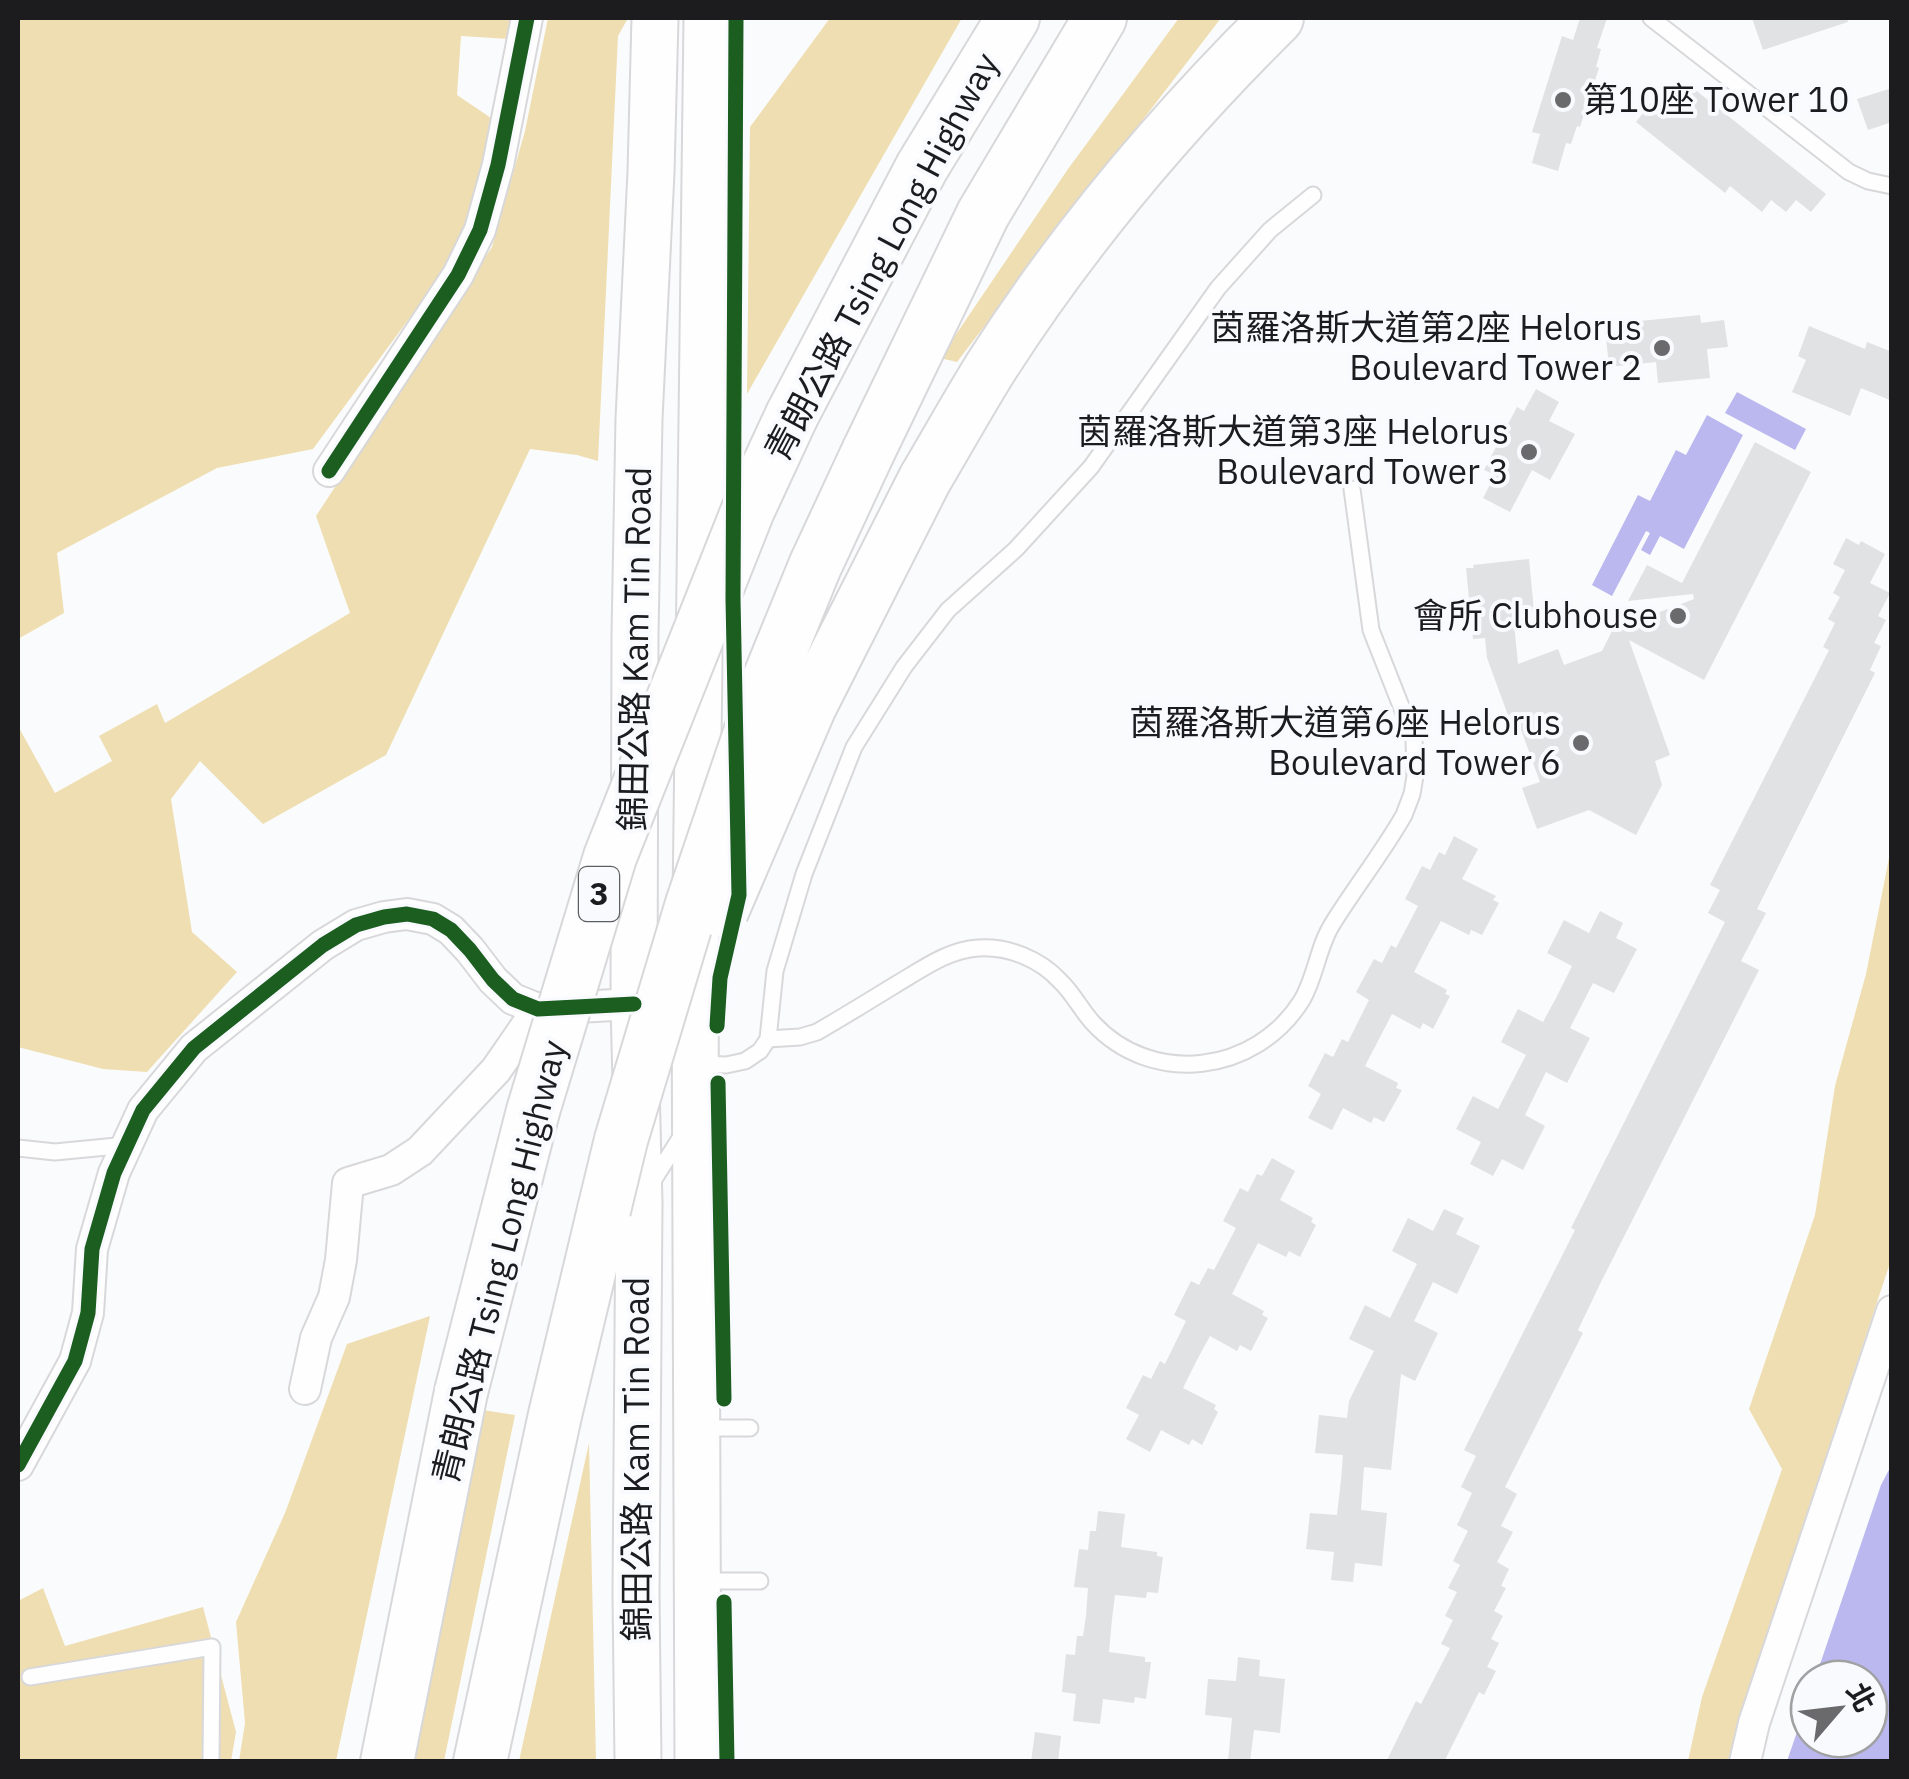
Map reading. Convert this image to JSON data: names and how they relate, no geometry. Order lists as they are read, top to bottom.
{
  "streets": {
    "highway": ["青朗公路 Tsing Long Highway", "3"],
    "main road": ["錦田公路 Kam Tin Road"]
  },
  "crossings": [
    ["青朗公路 Tsing Long Highway", "錦田公路 Kam Tin Road"]
  ],
  "places": [
    "第10座 Tower 10",
    "茵羅洛斯大道第2座 Helorus Boulevard Tower 2",
    "茵羅洛斯大道第3座 Helorus Boulevard Tower 3",
    "會所 Clubhouse",
    "茵羅洛斯大道第6座 Helorus Boulevard Tower 6"
  ],
  "north": "top right"
}
